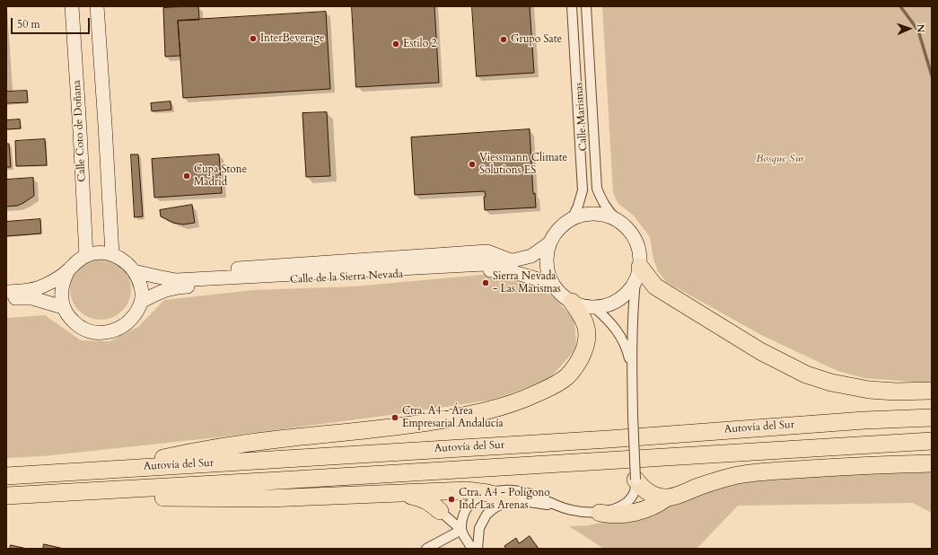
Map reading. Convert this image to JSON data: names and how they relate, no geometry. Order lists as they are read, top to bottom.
{
  "streets": {
    "highway": ["Autovía del Sur"],
    "main road": ["Calle Coto de Doñana", "Calle de la Sierra Nevada"],
    "street": ["Calle Marismas"]
  },
  "crossings": [
    ["Calle Marismas", "Calle de la Sierra Nevada"],
    ["Calle Coto de Doñana", "Calle de la Sierra Nevada"]
  ],
  "parks": ["Bosque Sur"],
  "places": [
    "InterBeverage",
    "Grupo Sate",
    "Estilo 2",
    "Viessmann Climate Solutions ES",
    "Cupa Stone Madrid",
    "Sierra Nevada - Las Marismas",
    "Ctra. A4 - Área Empresarial Andalucía",
    "Ctra. A4 - Polígono Ind. Las Arenas"
  ],
  "scale_bar": "50 m",
  "north": "right"
}
